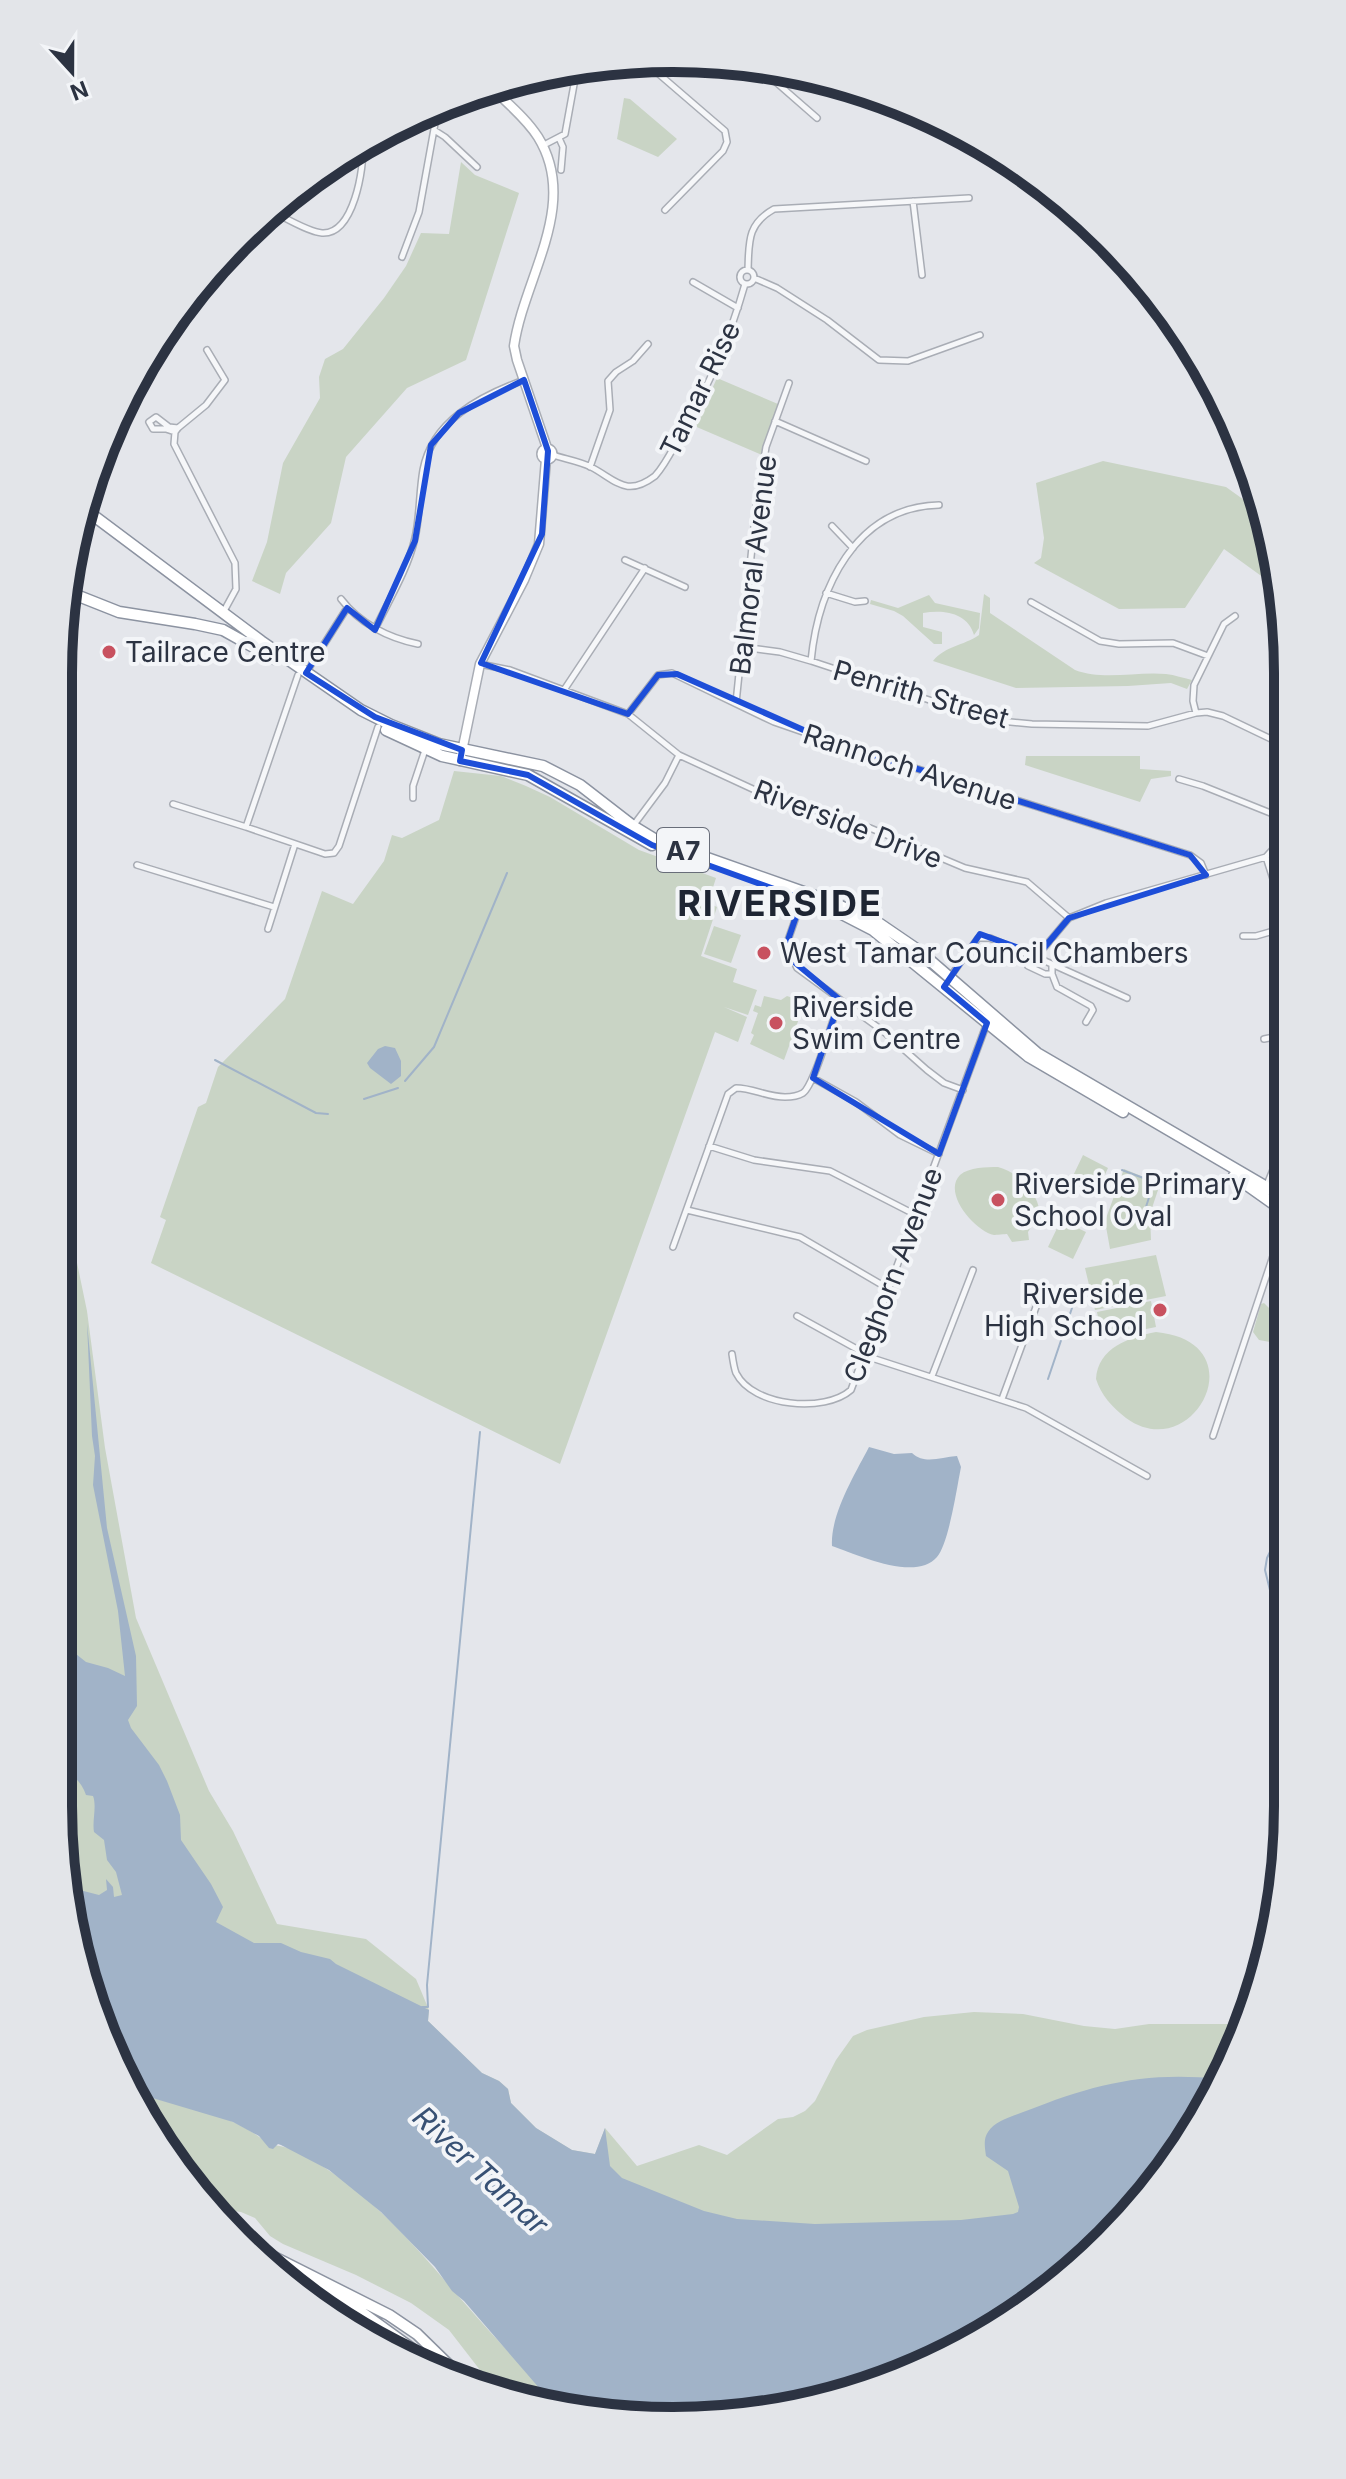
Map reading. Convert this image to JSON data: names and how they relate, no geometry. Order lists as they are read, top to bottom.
{
  "streets": {
    "highway": ["A7"],
    "street": [
      "Tamar Rise",
      "Balmoral Avenue",
      "Penrith Street",
      "Rannoch Avenue",
      "Riverside Drive",
      "Cleghorn Avenue"
    ]
  },
  "crossings": [
    ["Balmoral Avenue", "Penrith Street"],
    ["Balmoral Avenue", "Rannoch Avenue"],
    ["Rannoch Avenue", "Riverside Drive"],
    ["A7", "Cleghorn Avenue"]
  ],
  "districts": ["RIVERSIDE"],
  "water": ["River Tamar"],
  "places": [
    "Tailrace Centre",
    "West Tamar Council Chambers",
    "Riverside Swim Centre",
    "Riverside Primary School Oval",
    "Riverside High School"
  ],
  "north": "bottom"
}
